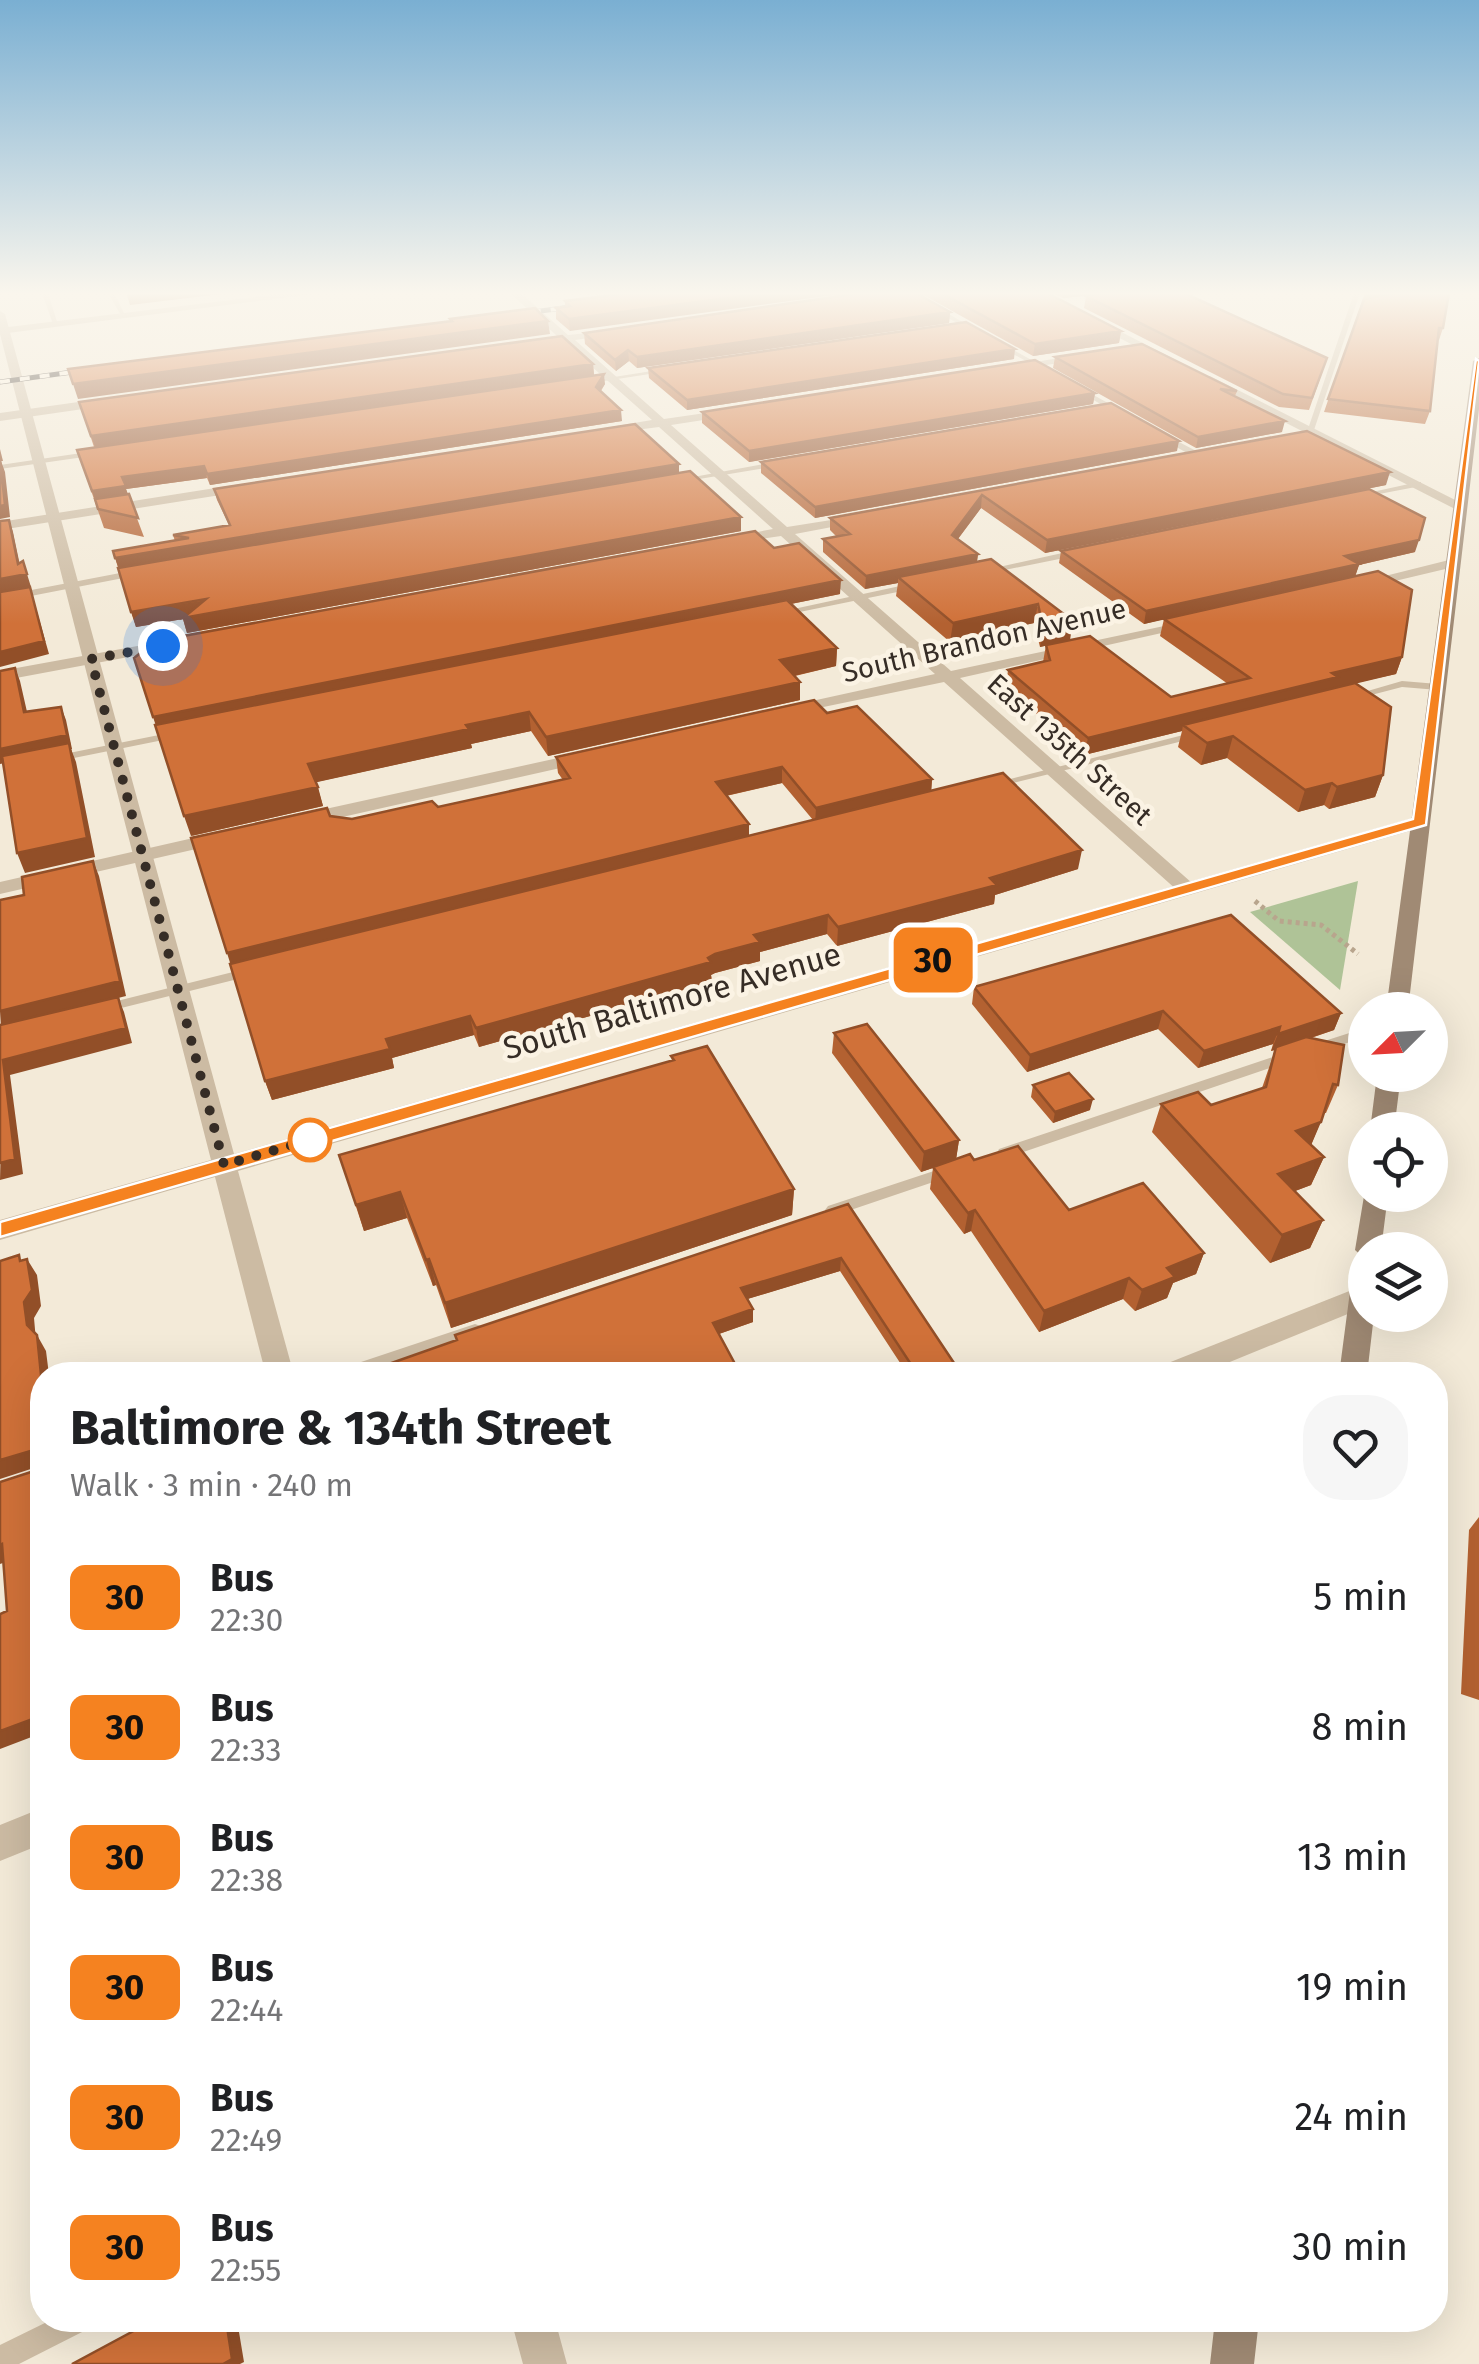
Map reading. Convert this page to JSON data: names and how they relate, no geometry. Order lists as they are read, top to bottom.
{
  "streets": {
    "street": ["South Brandon Avenue", "East 135th Street", "South Baltimore Avenue"]
  },
  "crossings": [
    ["South Brandon Avenue", "East 135th Street"],
    ["East 135th Street", "South Baltimore Avenue"]
  ],
  "lines": ["bus line 30"],
  "north": "bottom left",
  "page": {
    "on_map": "30",
    "heading": ["Baltimore & 134th Street", "Walk · 3 min · 240 m"],
    "list": [
      {
        "mark": "30",
        "name": "Bus",
        "note": "22:30",
        "value": "5 min"
      },
      {
        "mark": "30",
        "name": "Bus",
        "note": "22:33",
        "value": "8 min"
      },
      {
        "mark": "30",
        "name": "Bus",
        "note": "22:38",
        "value": "13 min"
      },
      {
        "mark": "30",
        "name": "Bus",
        "note": "22:44",
        "value": "19 min"
      },
      {
        "mark": "30",
        "name": "Bus",
        "note": "22:49",
        "value": "24 min"
      },
      {
        "mark": "30",
        "name": "Bus",
        "note": "22:55",
        "value": "30 min"
      }
    ]
  }
}
